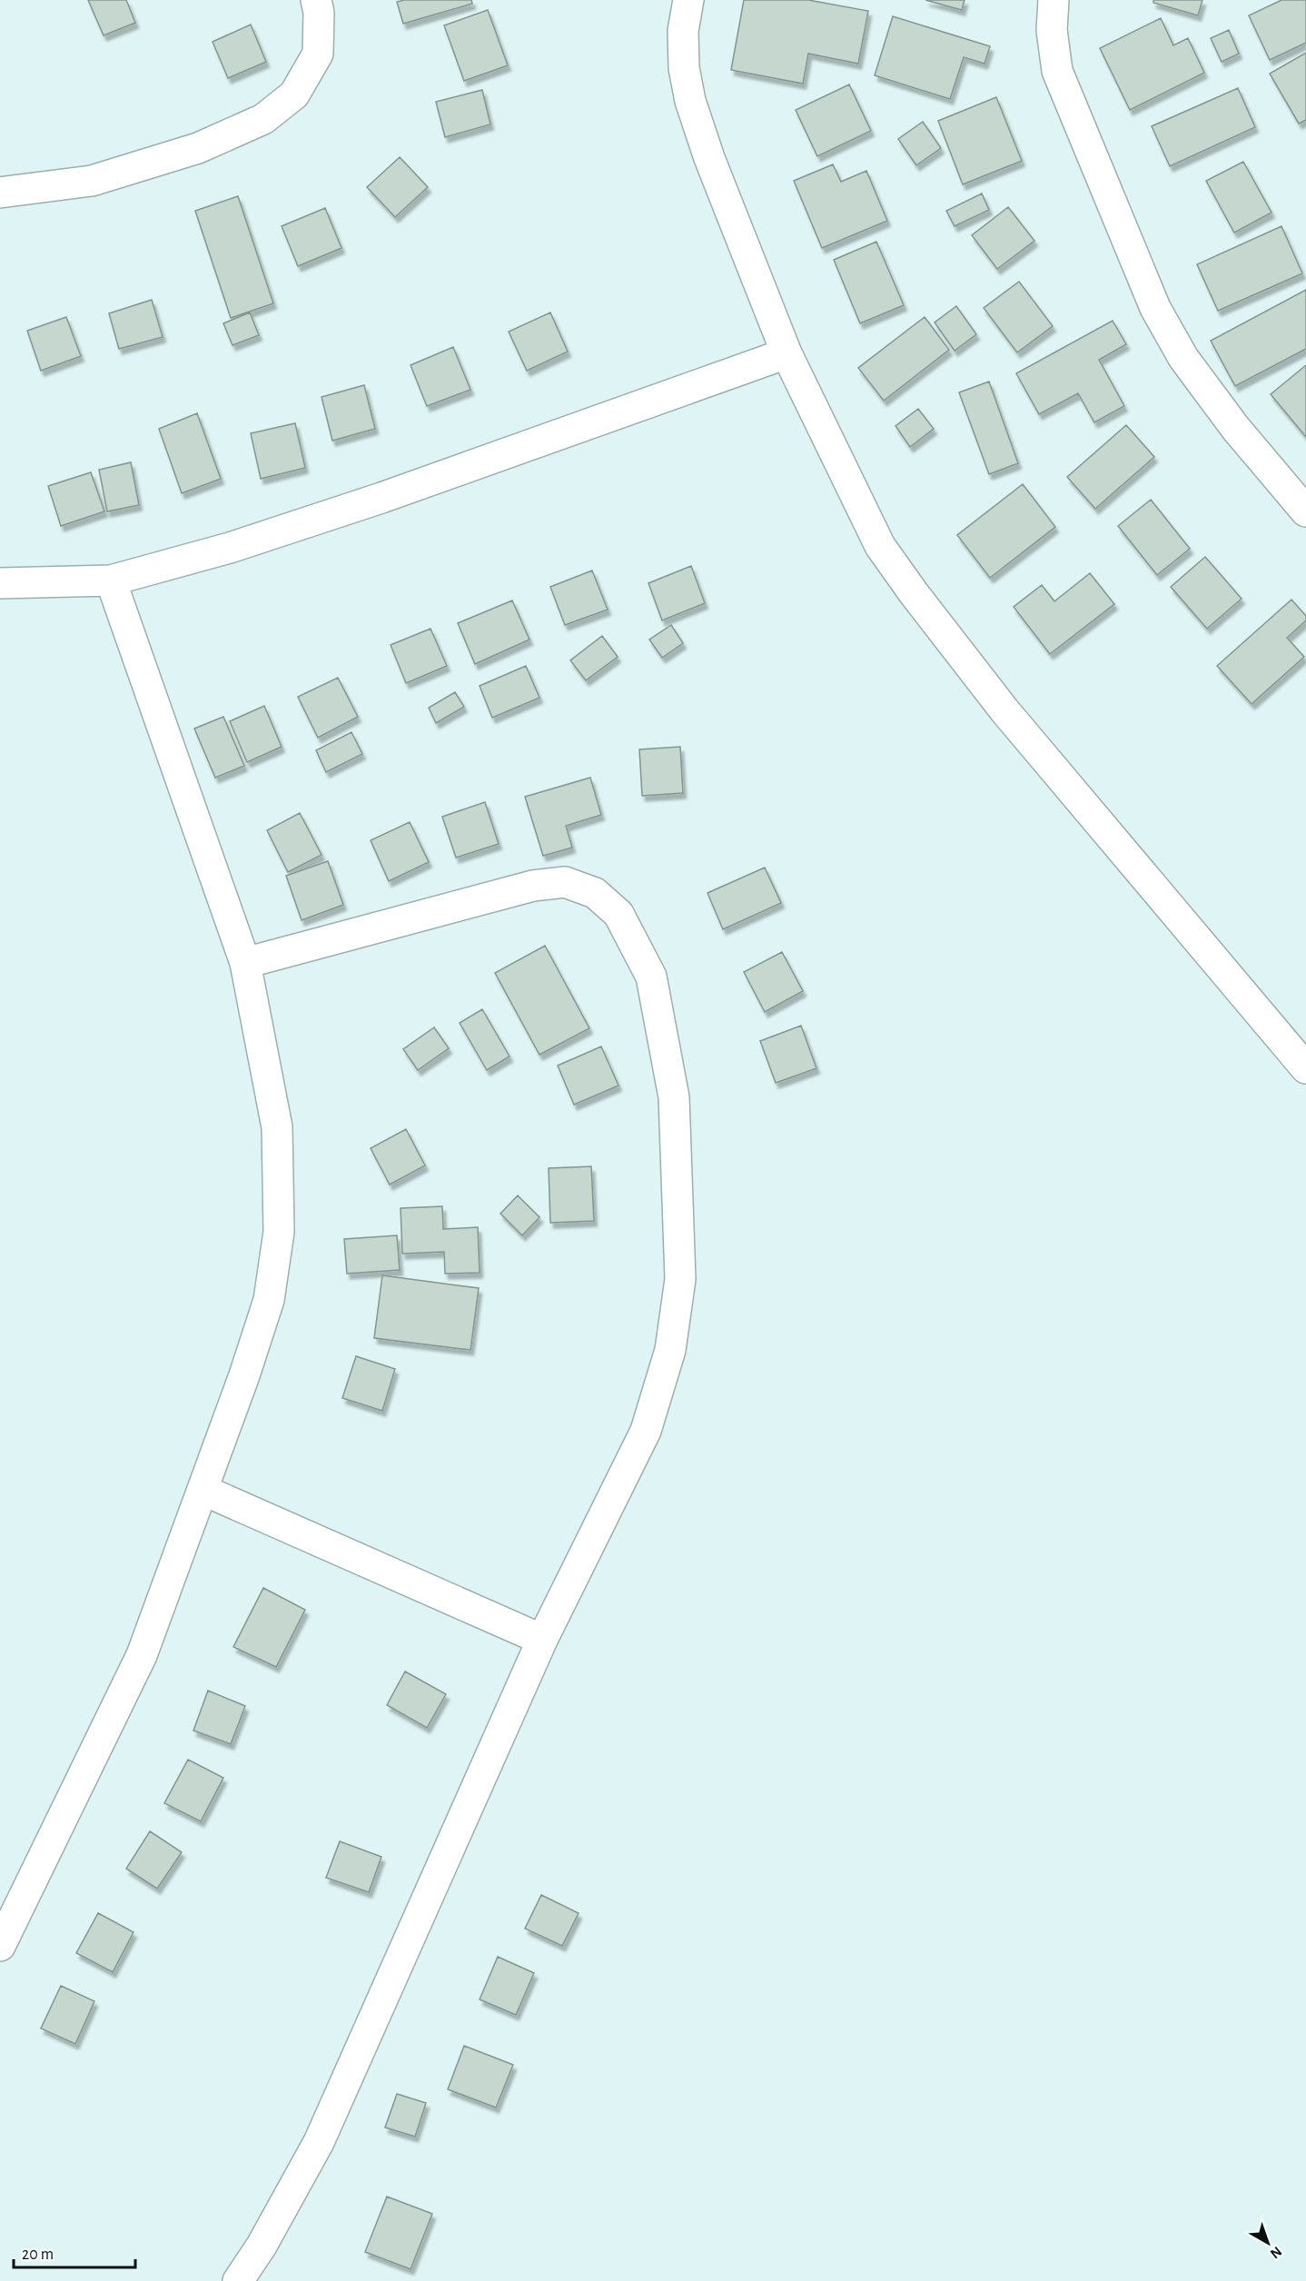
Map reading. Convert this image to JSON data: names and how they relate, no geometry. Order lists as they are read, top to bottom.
{
  "scale_bar": "20 m",
  "north": "bottom right"
}
